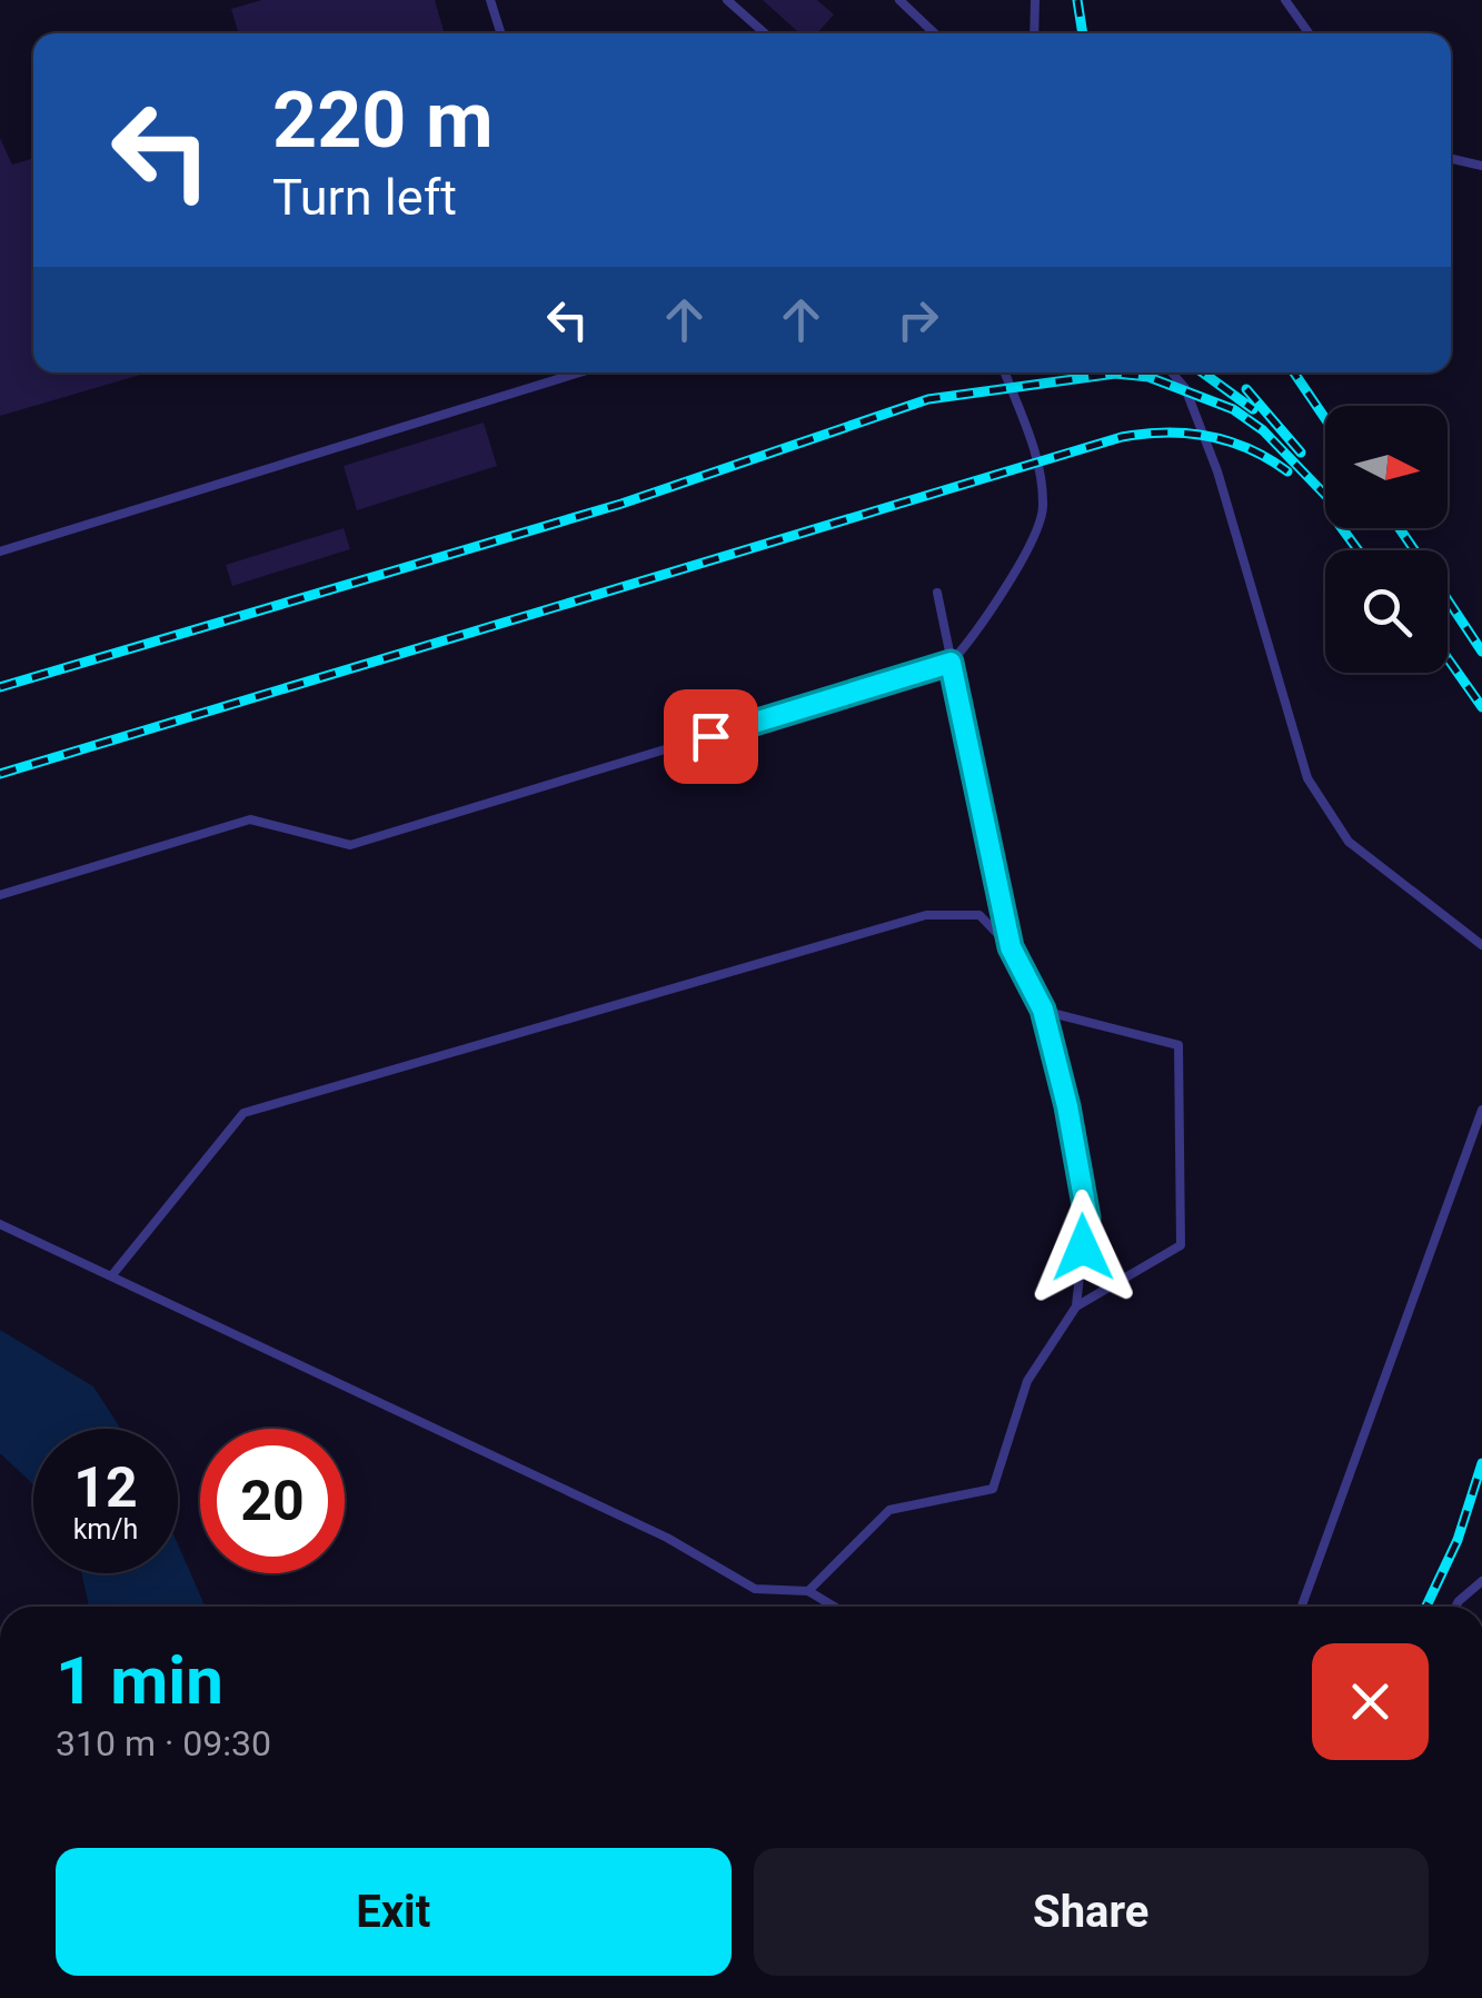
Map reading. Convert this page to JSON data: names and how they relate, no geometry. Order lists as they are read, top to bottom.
{
  "north": "right",
  "page": {
    "turn": ["220 m", "Turn left"],
    "speed": "12 km/h",
    "limit": "20",
    "heading": ["1 min", "310 m · 09:30"],
    "buttons": ["Exit", "Share"]
  }
}
